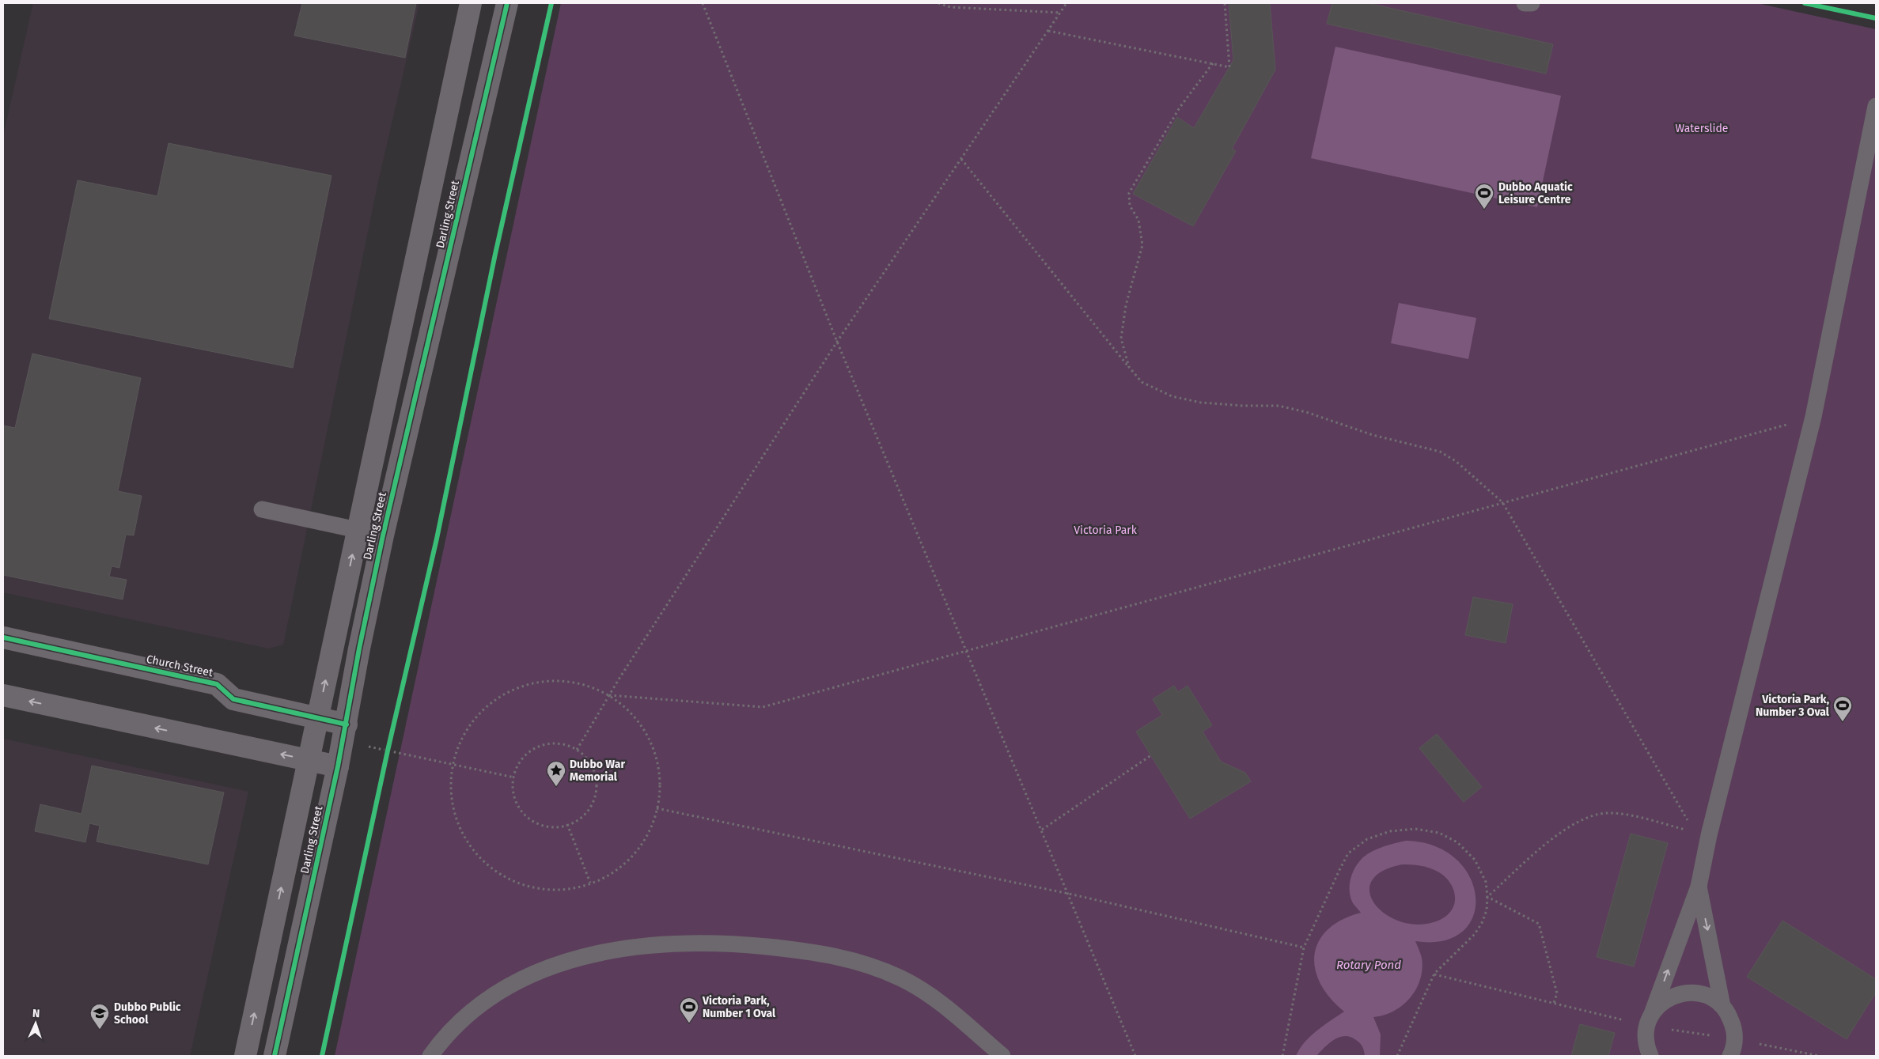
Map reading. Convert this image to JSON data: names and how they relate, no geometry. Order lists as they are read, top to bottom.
{
  "streets": {
    "street": ["Darling Street", "Church Street"]
  },
  "crossings": [
    ["Darling Street", "Church Street"]
  ],
  "water": ["Rotary Pond"],
  "parks": ["Waterslide", "Victoria Park"],
  "places": {
    "sports": ["Dubbo Aquatic Leisure Centre", "Victoria Park, Number 3 Oval", "Victoria Park, Number 1 Oval"],
    "place": ["Dubbo War Memorial"],
    "school or university": ["Dubbo Public School"]
  },
  "north": "top"
}
